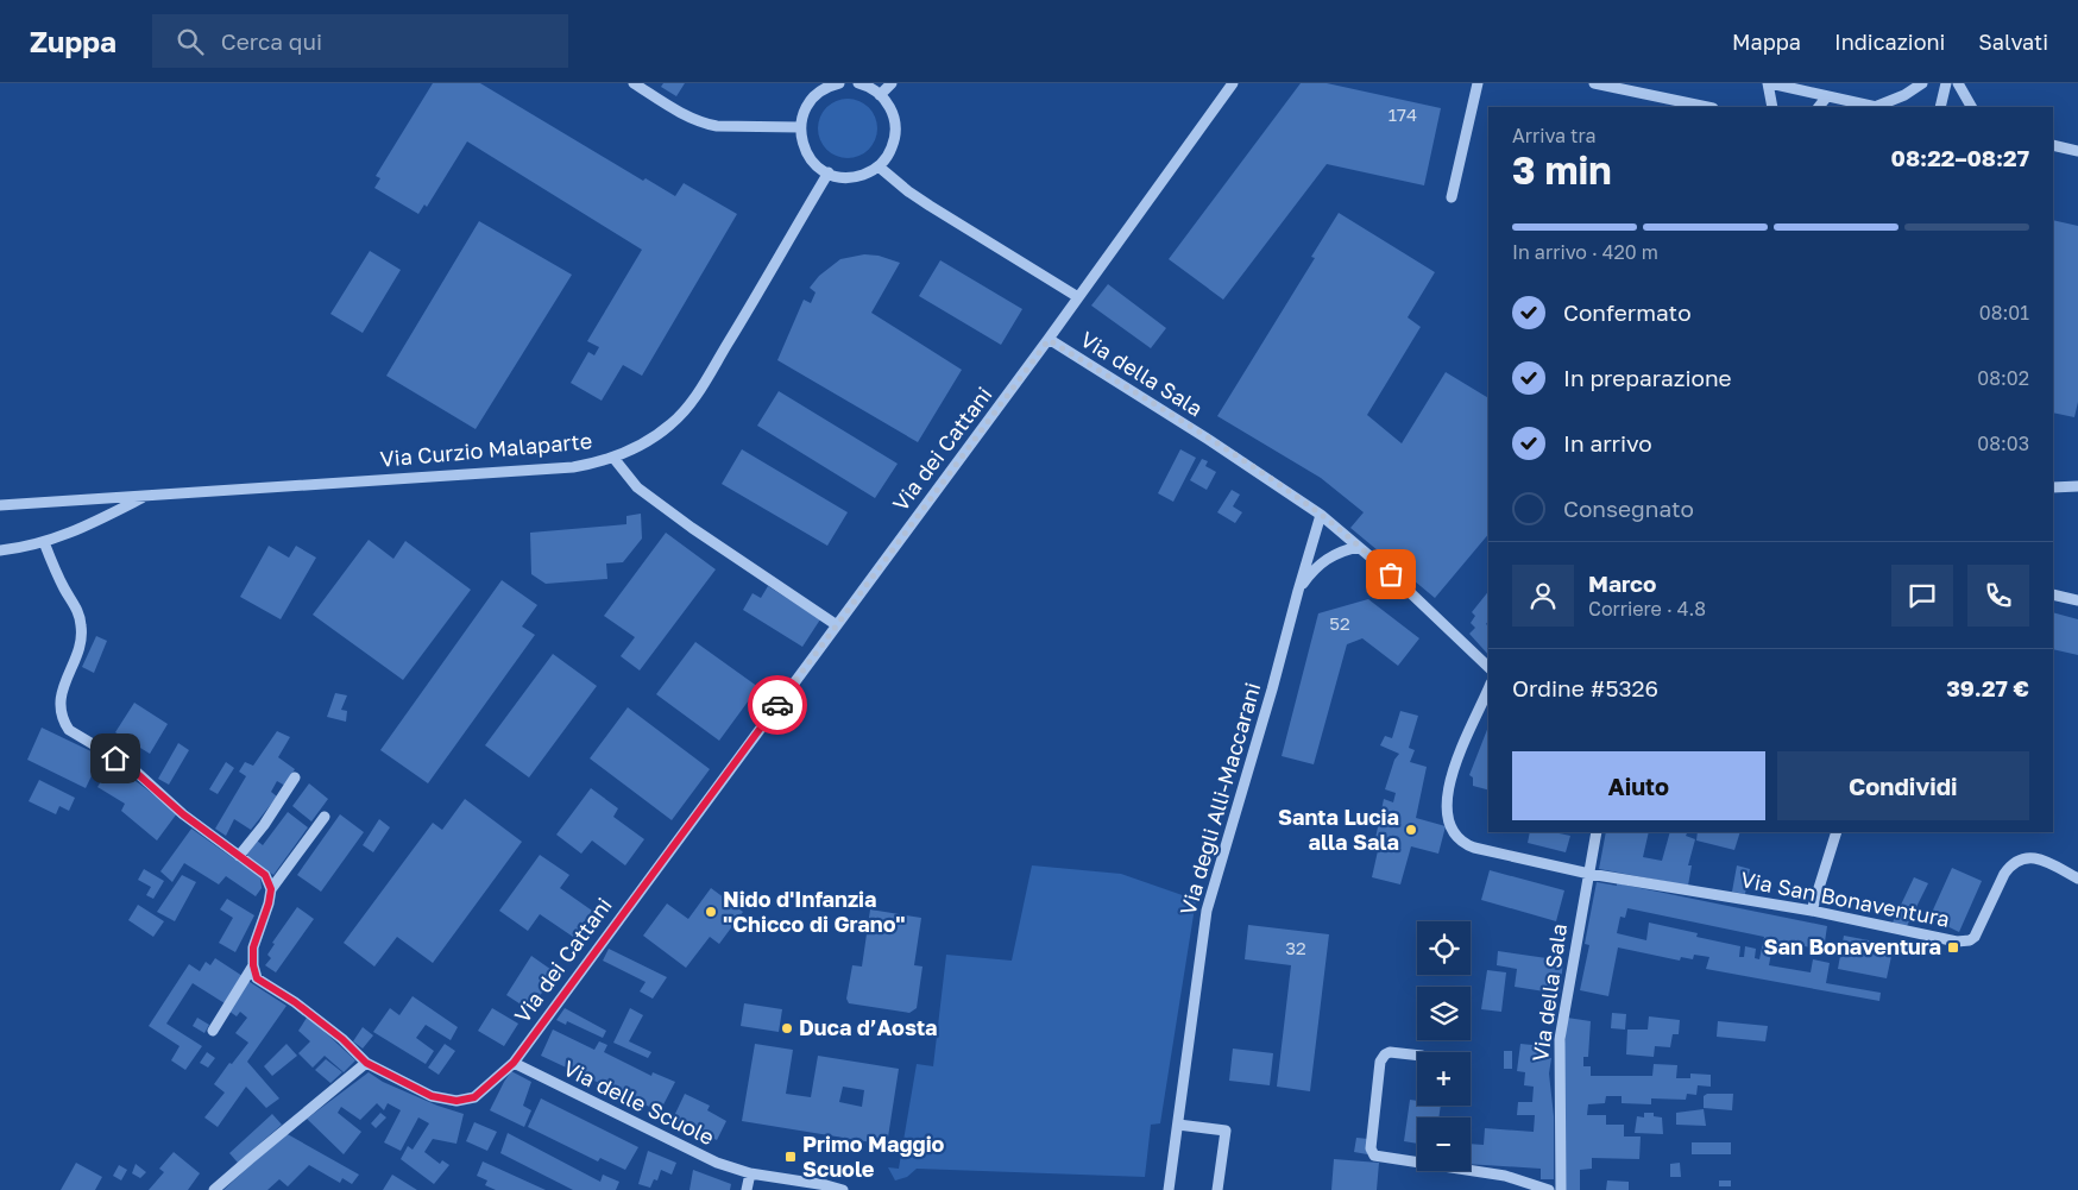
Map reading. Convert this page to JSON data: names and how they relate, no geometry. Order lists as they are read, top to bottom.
{
  "streets": {
    "street": [
      "Via della Sala",
      "Via dei Cattani",
      "Via Curzio Malaparte",
      "Via degli Alli-Maccarani",
      "Via San Bonaventura",
      "Via delle Scuole"
    ]
  },
  "crossings": [
    ["Via della Sala", "Via dei Cattani"],
    ["Via della Sala", "Via degli Alli-Maccarani"],
    ["Via della Sala", "Via San Bonaventura"],
    ["Via dei Cattani", "Via delle Scuole"]
  ],
  "places": {
    "other": ["Santa Lucia alla Sala", "Nido d'Infanzia \"Chicco di Grano\"", "Duca d’Aosta"],
    "transit": ["San Bonaventura", "Primo Maggio Scuole"]
  },
  "house_numbers": ["174", "52", "32"],
  "page": {
    "header": "Zuppa",
    "search": "Cerca qui",
    "nav": ["Mappa", "Indicazioni", "Salvati"],
    "heading": ["3 min", "Arriva tra", "08:22–08:27"],
    "panel": [
      "Marco",
      "Corriere · 4.8",
      "Ordine #5326",
      "39.27 €"
    ],
    "bar": "In arrivo · 420 m",
    "list": [
      ["Confermato", "08:01"],
      ["In preparazione", "08:02"],
      ["In arrivo", "08:03"],
      "Consegnato"
    ],
    "buttons": ["Aiuto", "Condividi"],
    "map_buttons": ["+", "−"]
  }
}
